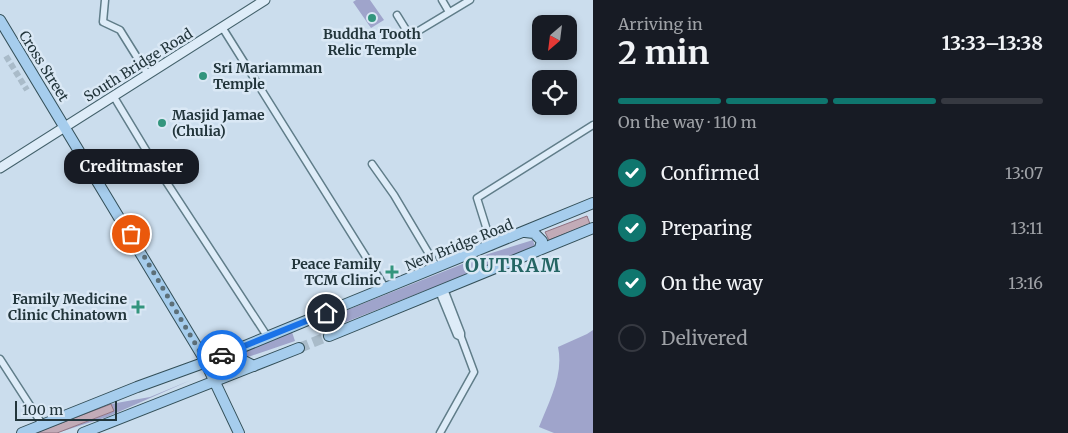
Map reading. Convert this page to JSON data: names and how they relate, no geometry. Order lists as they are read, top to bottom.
{
  "streets": {
    "main road": ["South Bridge Road", "Cross Street", "New Bridge Road"]
  },
  "crossings": [
    ["South Bridge Road", "Cross Street"],
    ["Cross Street", "New Bridge Road"]
  ],
  "districts": ["OUTRAM"],
  "places": {
    "other": [
      "Buddha Tooth Relic Temple",
      "Sri Mariamman Temple",
      "Masjid Jamae (Chulia)",
      "Creditmaster"
    ],
    "health": ["Peace Family TCM Clinic", "Family Medicine Clinic Chinatown"]
  },
  "scale_bar": "100 m",
  "north": "bottom left",
  "page": {
    "heading": ["2 min", "Arriving in", "13:33–13:38"],
    "bar": "On the way · 110 m",
    "list": [
      ["Confirmed", "13:07"],
      ["Preparing", "13:11"],
      ["On the way", "13:16"],
      "Delivered"
    ],
    "bubble": "Creditmaster",
    "scale": "100 m"
  }
}
